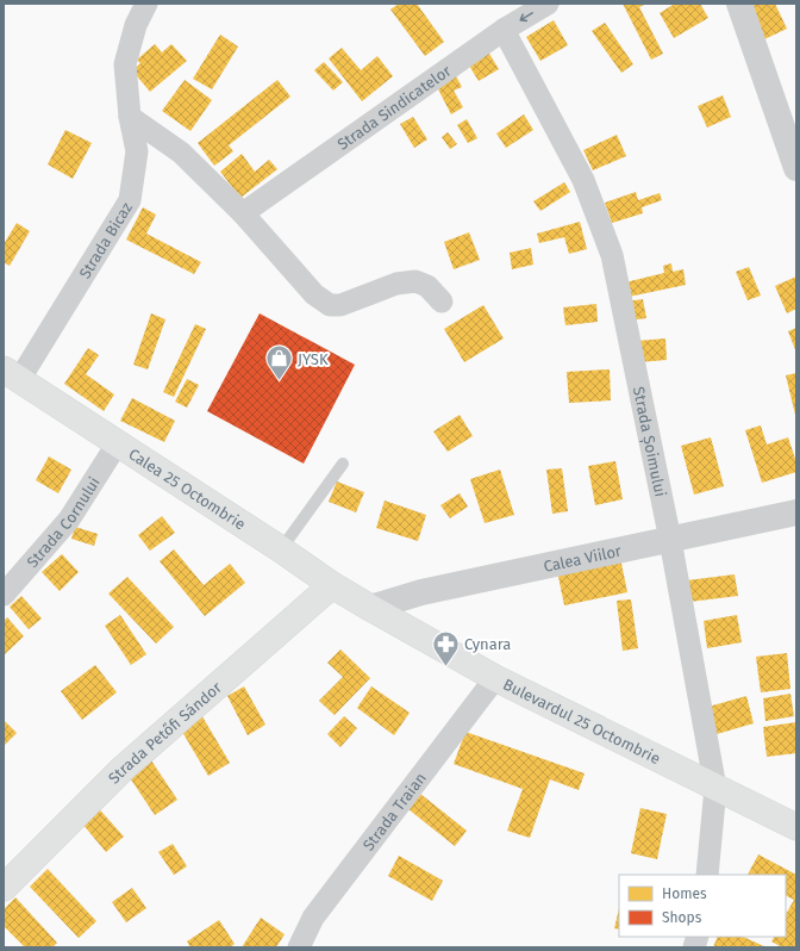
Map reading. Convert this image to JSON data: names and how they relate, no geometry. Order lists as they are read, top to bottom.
{
  "streets": {
    "main road": ["Calea 25 Octombrie", "Bulevardul 25 Octombrie", "Strada Petőfi Sándor"],
    "street": [
      "Strada Sindicatelor",
      "Strada Bicaz",
      "Strada Șoimului",
      "Strada Cornului",
      "Calea Viilor",
      "Strada Traian"
    ]
  },
  "crossings": [
    ["Strada Sindicatelor", "Strada Șoimului"],
    ["Strada Bicaz", "Calea 25 Octombrie"],
    ["Strada Șoimului", "Calea Viilor"],
    ["Strada Șoimului", "Bulevardul 25 Octombrie"],
    ["Calea 25 Octombrie", "Strada Cornului"],
    ["Calea 25 Octombrie", "Calea Viilor"],
    ["Calea 25 Octombrie", "Bulevardul 25 Octombrie"],
    ["Calea 25 Octombrie", "Strada Petőfi Sándor"],
    ["Calea Viilor", "Bulevardul 25 Octombrie"],
    ["Bulevardul 25 Octombrie", "Strada Traian"]
  ],
  "places": {
    "shop": ["JYSK"],
    "pharmacy": ["Cynara"]
  },
  "legend": ["Homes", "Shops"]
}
